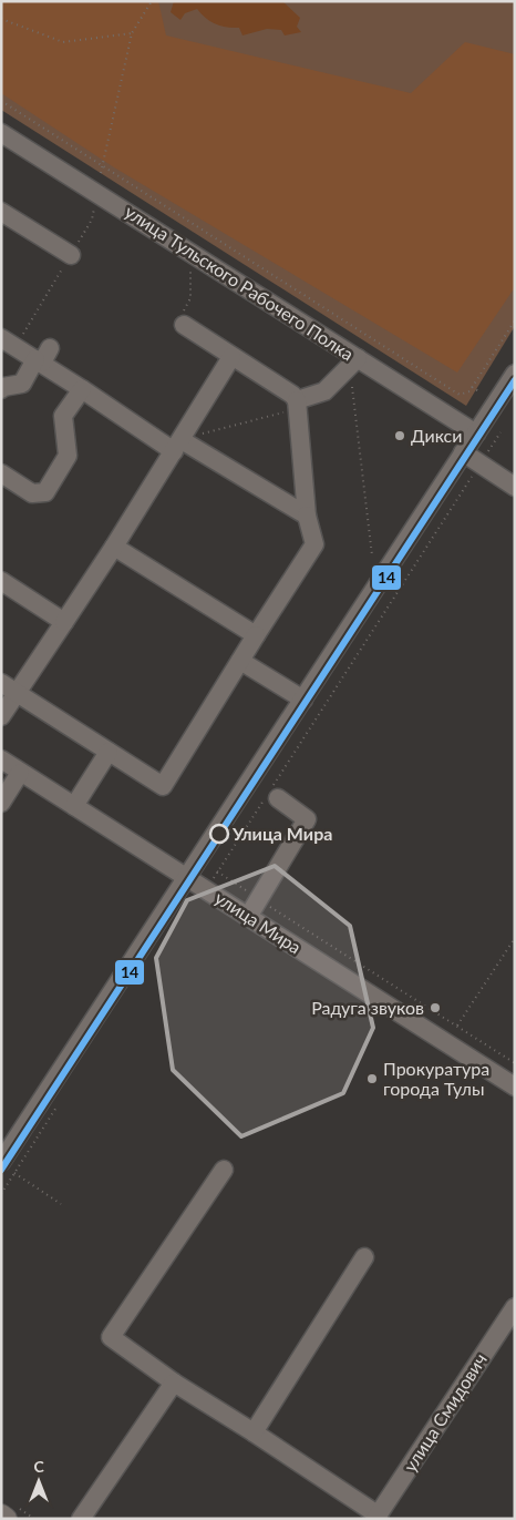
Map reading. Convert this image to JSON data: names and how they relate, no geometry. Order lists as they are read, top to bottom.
{
  "streets": {
    "street": ["улица Тульского Рабочего Полка", "улица Мира", "улица Смидович"]
  },
  "places": [
    "Дикси",
    "Улица Мира",
    "Радуга звуков",
    "Прокуратура города Тулы"
  ],
  "lines": ["transit line 14"],
  "north": "top"
}
